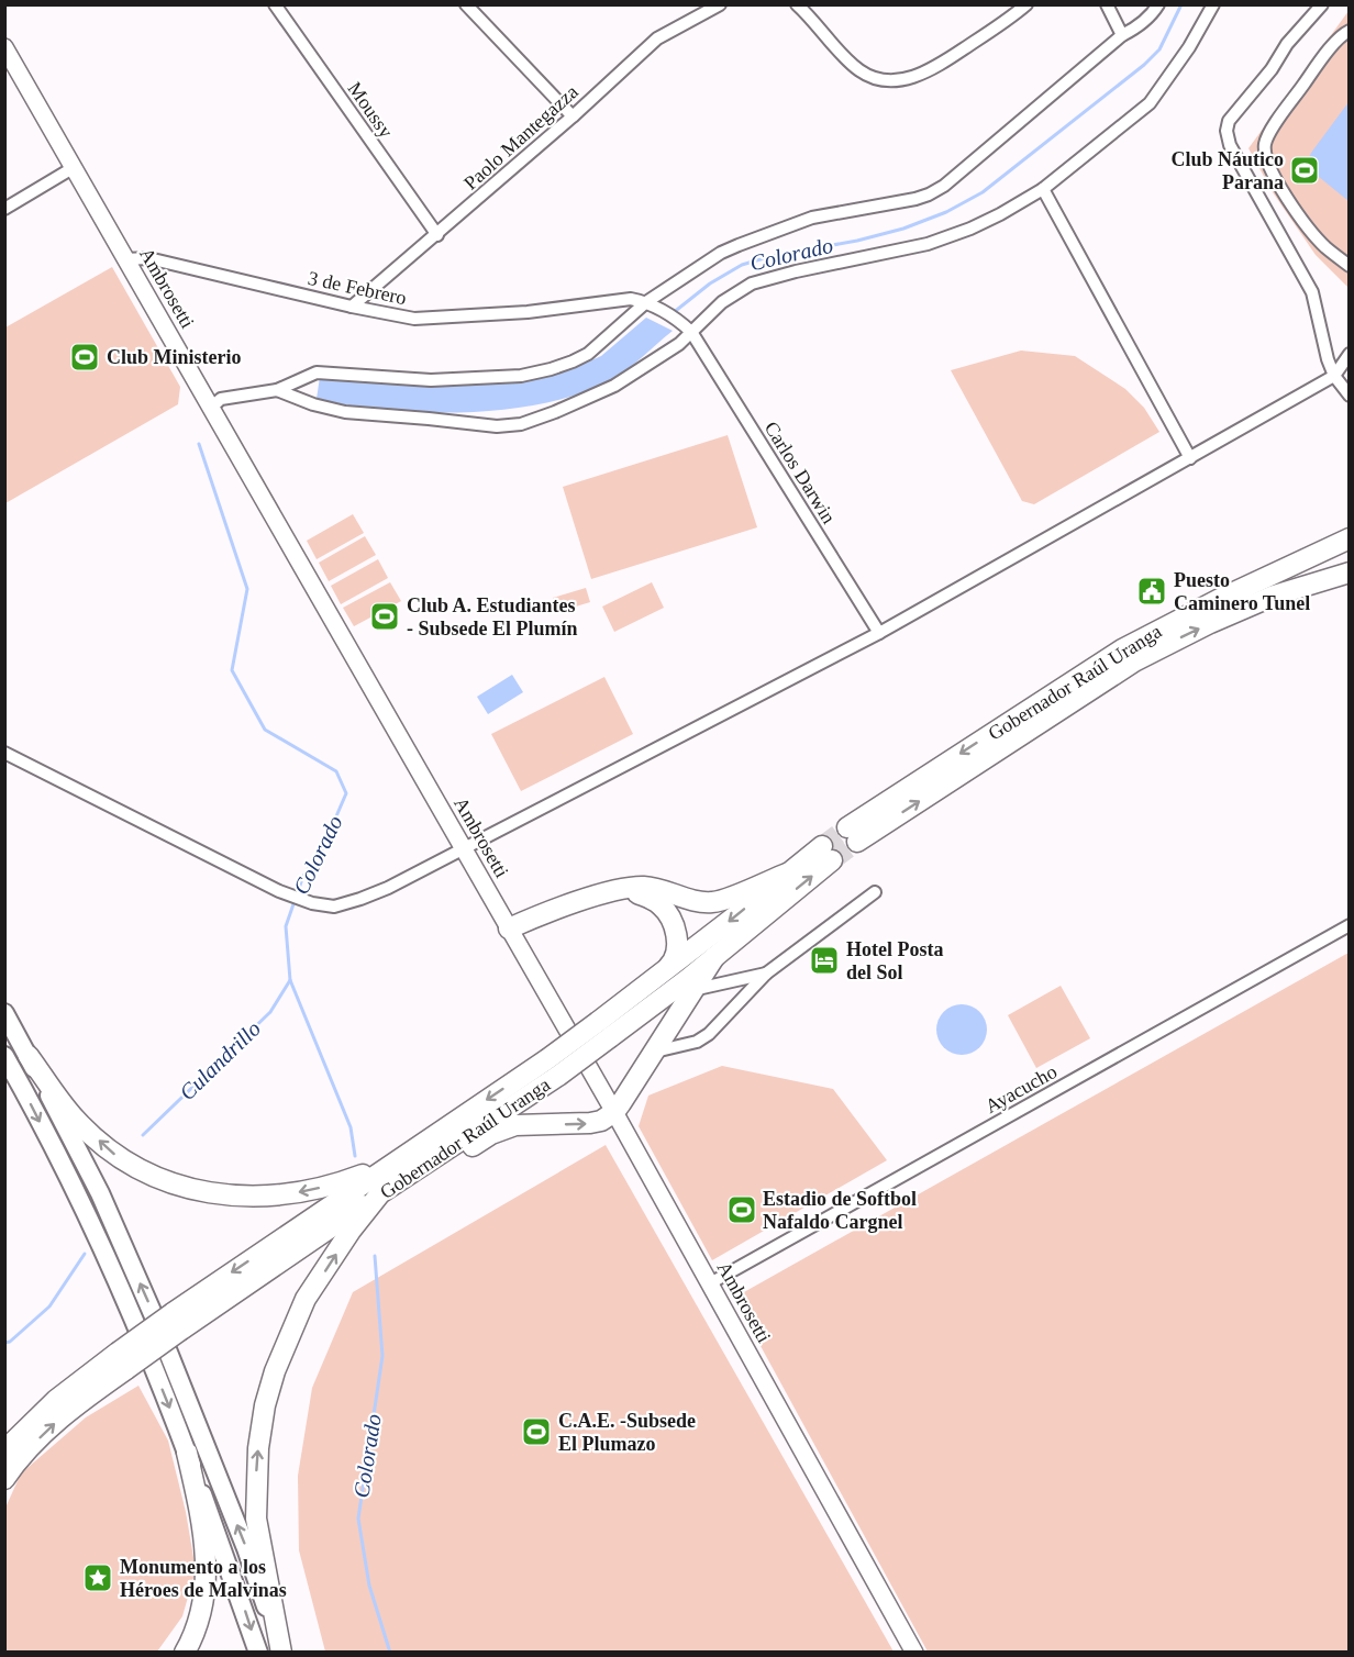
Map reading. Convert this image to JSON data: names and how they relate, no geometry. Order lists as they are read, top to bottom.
{
  "streets": {
    "highway": ["Gobernador Raúl Uranga"],
    "street": [
      "Moussy",
      "Paolo Mantegazza",
      "Ambrosetti",
      "3 de Febrero",
      "Carlos Darwin",
      "Ayacucho"
    ]
  },
  "crossings": [
    ["Moussy", "Paolo Mantegazza"],
    ["Paolo Mantegazza", "3 de Febrero"],
    ["Ambrosetti", "3 de Febrero"],
    ["Ambrosetti", "Ayacucho"]
  ],
  "water": ["Colorado", "Culandrillo"],
  "places": {
    "sports": [
      "Club Náutico Parana",
      "Club Ministerio",
      "Club A. Estudiantes - Subsede El Plumín",
      "Estadio de Softbol Nafaldo Cargnel",
      "C.A.E. -Subsede El Plumazo"
    ],
    "public building": ["Puesto Caminero Tunel"],
    "hotel": ["Hotel Posta del Sol"],
    "place": ["Monumento a los Héroes de Malvinas"]
  }
}
